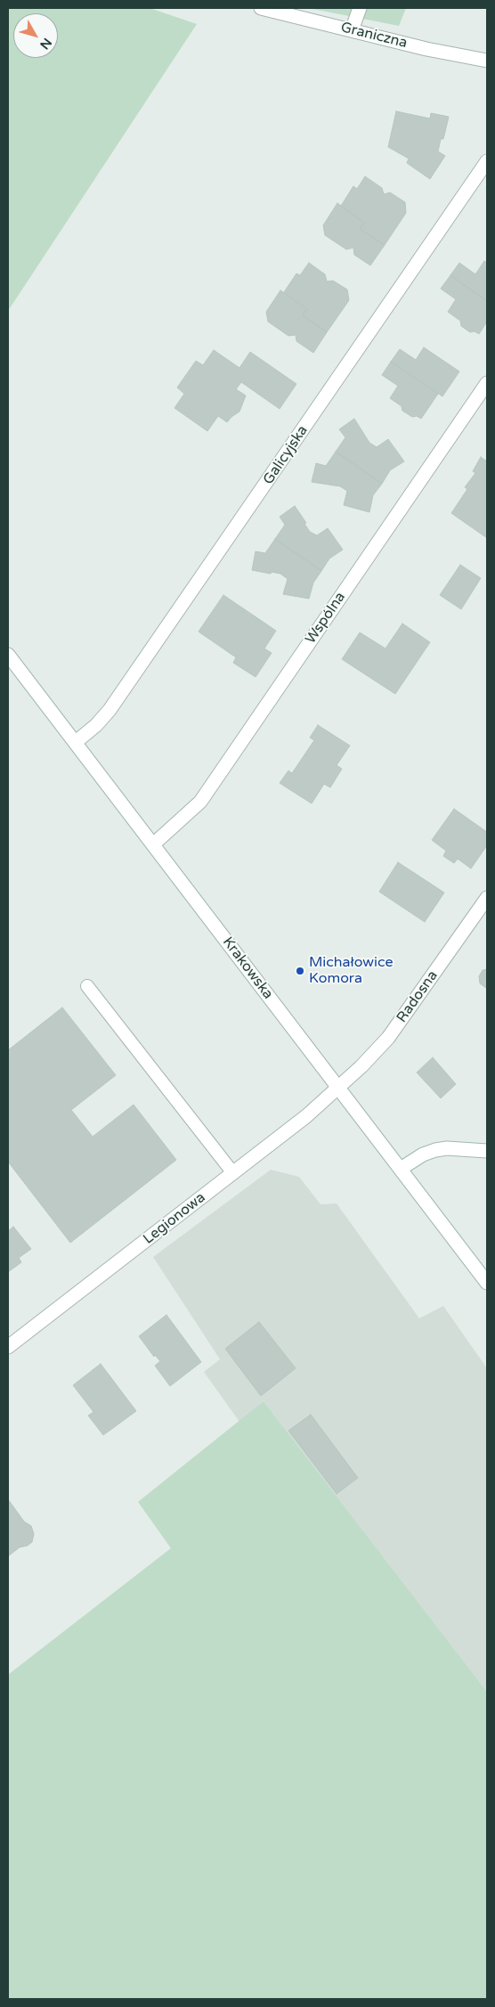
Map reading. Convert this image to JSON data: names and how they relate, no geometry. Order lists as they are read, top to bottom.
{
  "streets": {
    "street": [
      "Graniczna",
      "Galicyjska",
      "Wspólna",
      "Krakowska",
      "Radosna",
      "Legionowa"
    ]
  },
  "crossings": [
    ["Galicyjska", "Krakowska"],
    ["Wspólna", "Krakowska"],
    ["Krakowska", "Radosna"],
    ["Krakowska", "Legionowa"],
    ["Radosna", "Legionowa"]
  ],
  "places": ["Michałowice Komora"],
  "north": "bottom right"
}
